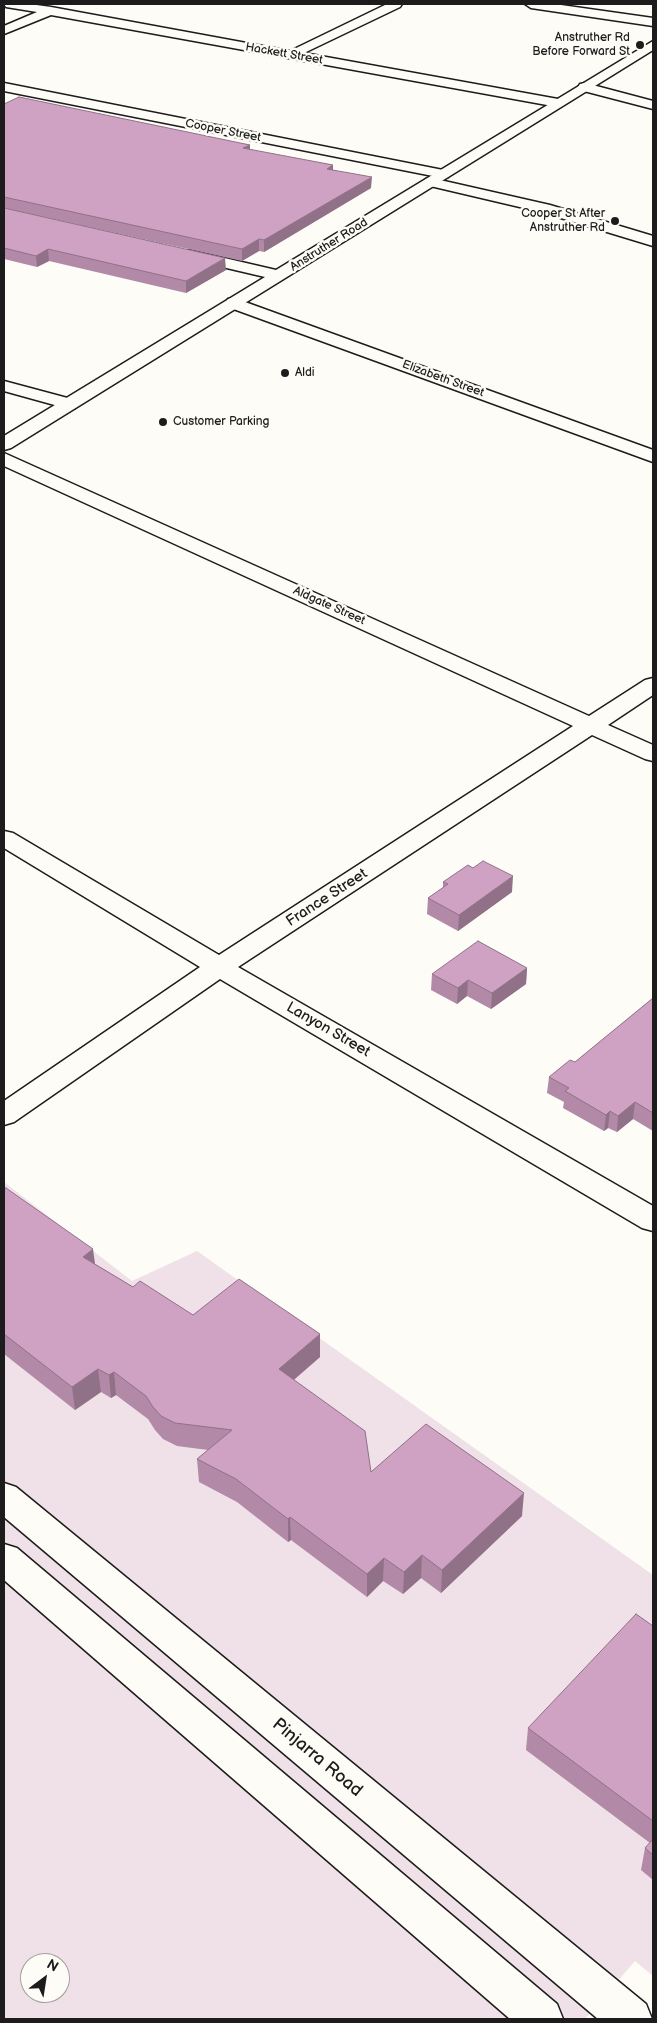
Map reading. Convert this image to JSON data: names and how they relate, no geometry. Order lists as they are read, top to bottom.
{
  "streets": {
    "street": [
      "Hackett Street",
      "Cooper Street",
      "Anstruther Road",
      "Elizabeth Street",
      "Aldgate Street",
      "France Street",
      "Lanyon Street",
      "Pinjarra Road"
    ]
  },
  "crossings": [
    ["Hackett Street", "Anstruther Road"],
    ["Cooper Street", "Anstruther Road"],
    ["Anstruther Road", "Elizabeth Street"],
    ["Aldgate Street", "France Street"],
    ["France Street", "Lanyon Street"]
  ],
  "places": [
    "Anstruther Rd Before Forward St",
    "Cooper St After Anstruther Rd",
    "Aldi",
    "Customer Parking"
  ],
  "north": "top right"
}
